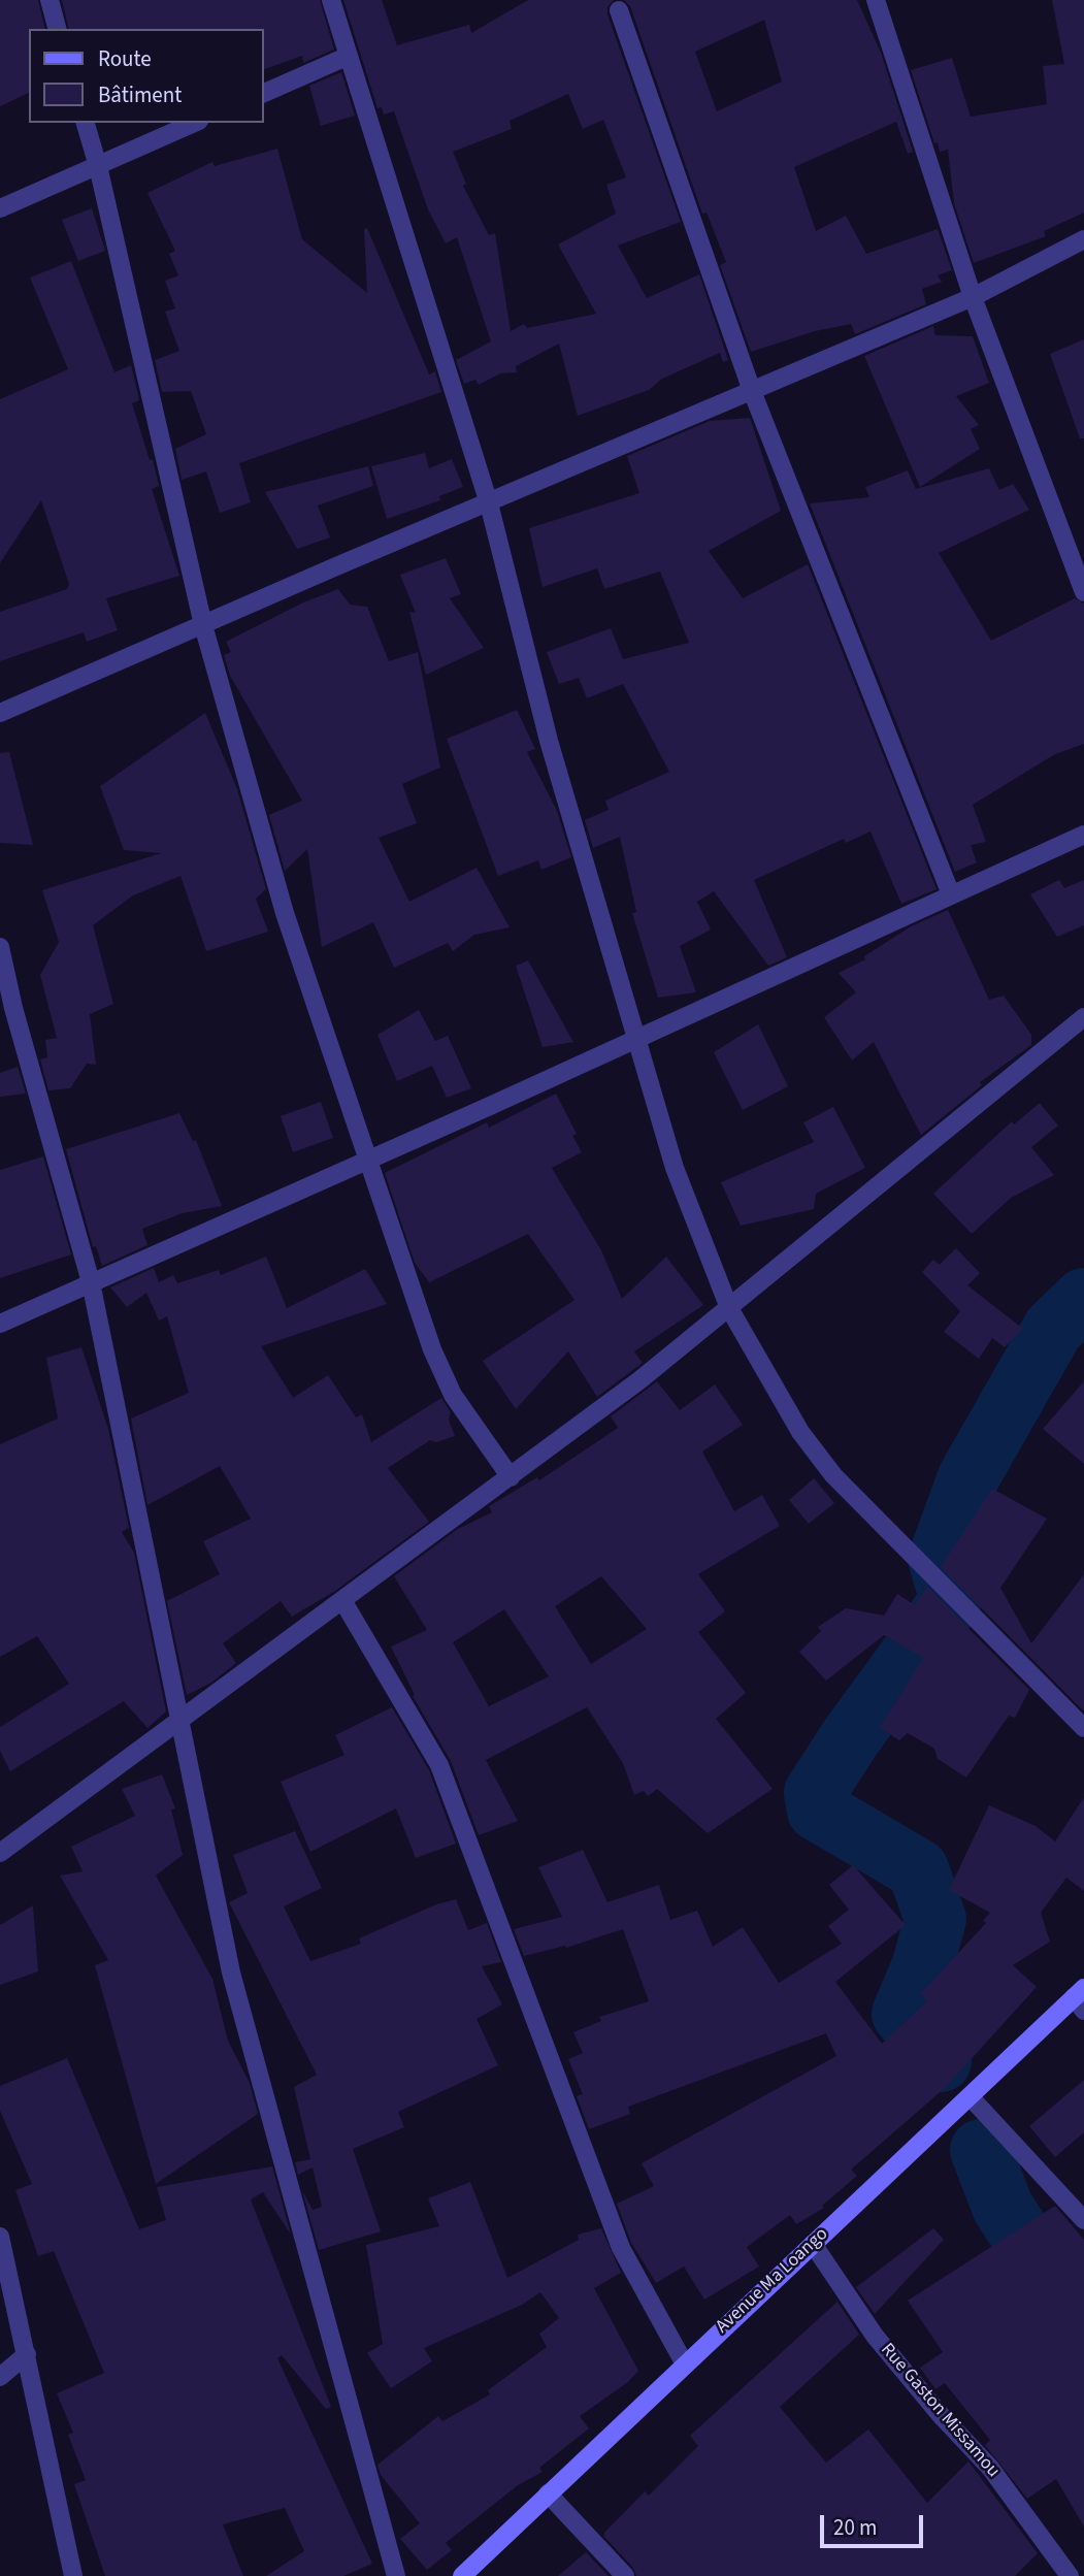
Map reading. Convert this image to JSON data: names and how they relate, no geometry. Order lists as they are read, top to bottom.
{
  "streets": {
    "main road": ["Avenue Ma Loango"],
    "street": ["Rue Gaston Missamou"]
  },
  "crossings": [
    ["Avenue Ma Loango", "Rue Gaston Missamou"]
  ],
  "legend": ["Route", "Bâtiment"],
  "scale_bar": "20 m"
}
